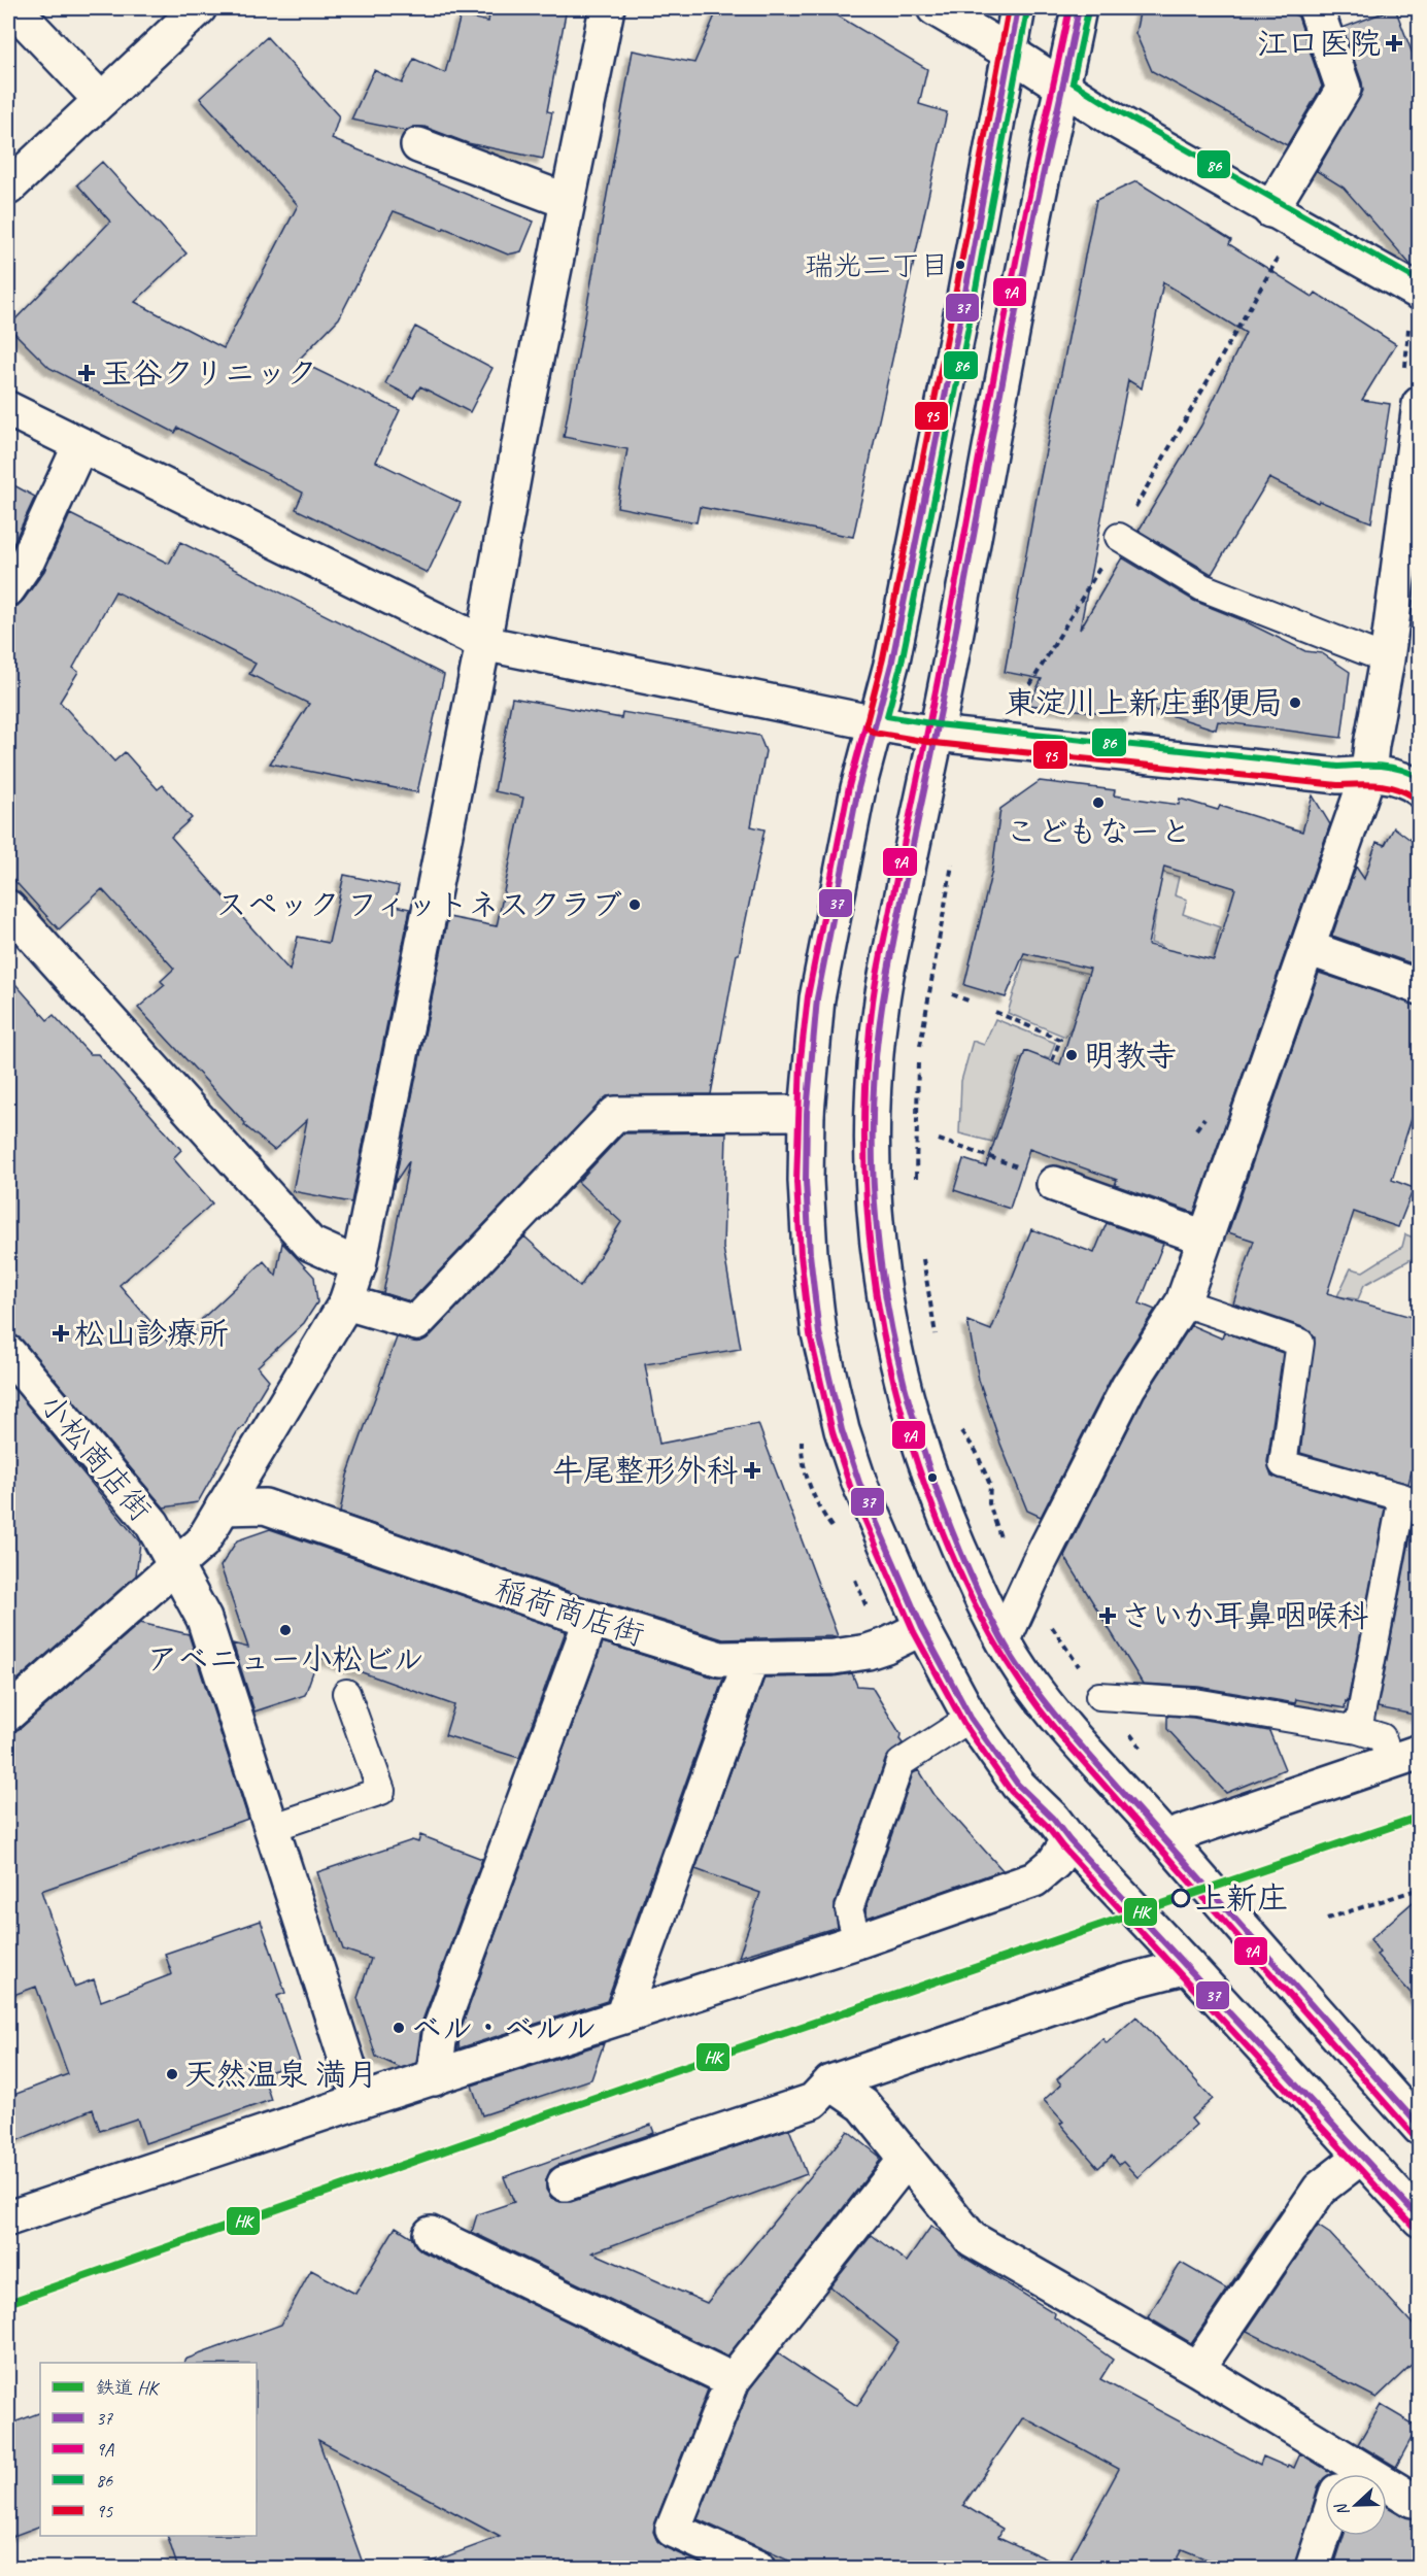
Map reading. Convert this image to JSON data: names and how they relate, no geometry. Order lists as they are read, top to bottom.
{
  "streets": {
    "main road": ["小松商店街", "稲荷商店街"]
  },
  "places": {
    "health": [
      "江口医院",
      "玉谷クリニック",
      "松山診療所",
      "牛尾整形外科",
      "さいか耳鼻咽喉科"
    ],
    "other": [
      "瑞光二丁目",
      "東淀川上新庄郵便局",
      "こどもなーと",
      "スペック フィットネスクラブ",
      "明教寺",
      "アベニュー小松ビル",
      "上新庄",
      "ベル・ベルル",
      "天然温泉 満月"
    ]
  },
  "lines": [
    "transit line 37",
    "transit line 9A",
    "transit line 95",
    "transit line 86",
    "rail line HK"
  ],
  "legend": [
    "鉄道 HK",
    "37",
    "9A",
    "86",
    "95"
  ],
  "north": "left"
}
